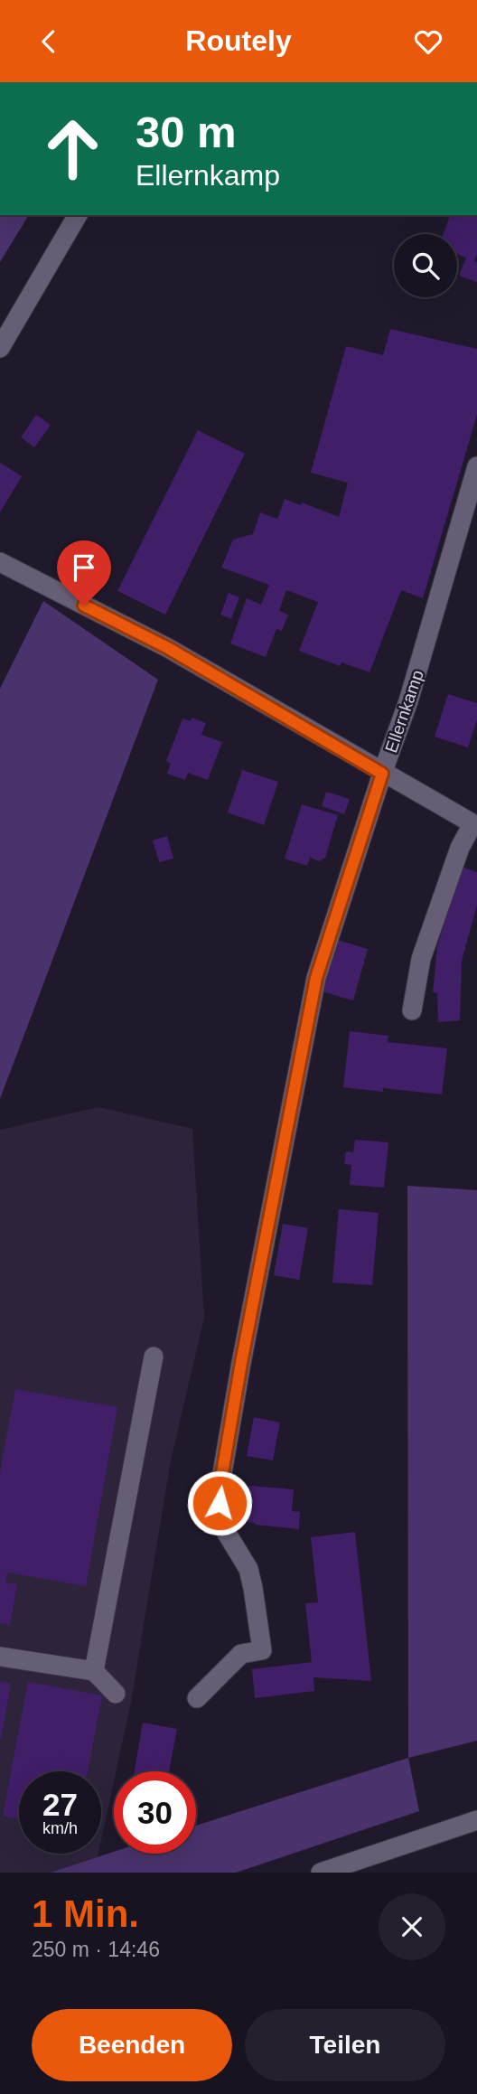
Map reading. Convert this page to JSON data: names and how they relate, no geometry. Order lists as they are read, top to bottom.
{
  "streets": {
    "street": ["Ellernkamp"]
  },
  "page": {
    "header": "Routely",
    "turn": ["30 m", "Ellernkamp"],
    "speed": "27 km/h",
    "limit": "30",
    "heading": ["1 Min.", "250 m · 14:46"],
    "buttons": ["Beenden", "Teilen"]
  }
}
